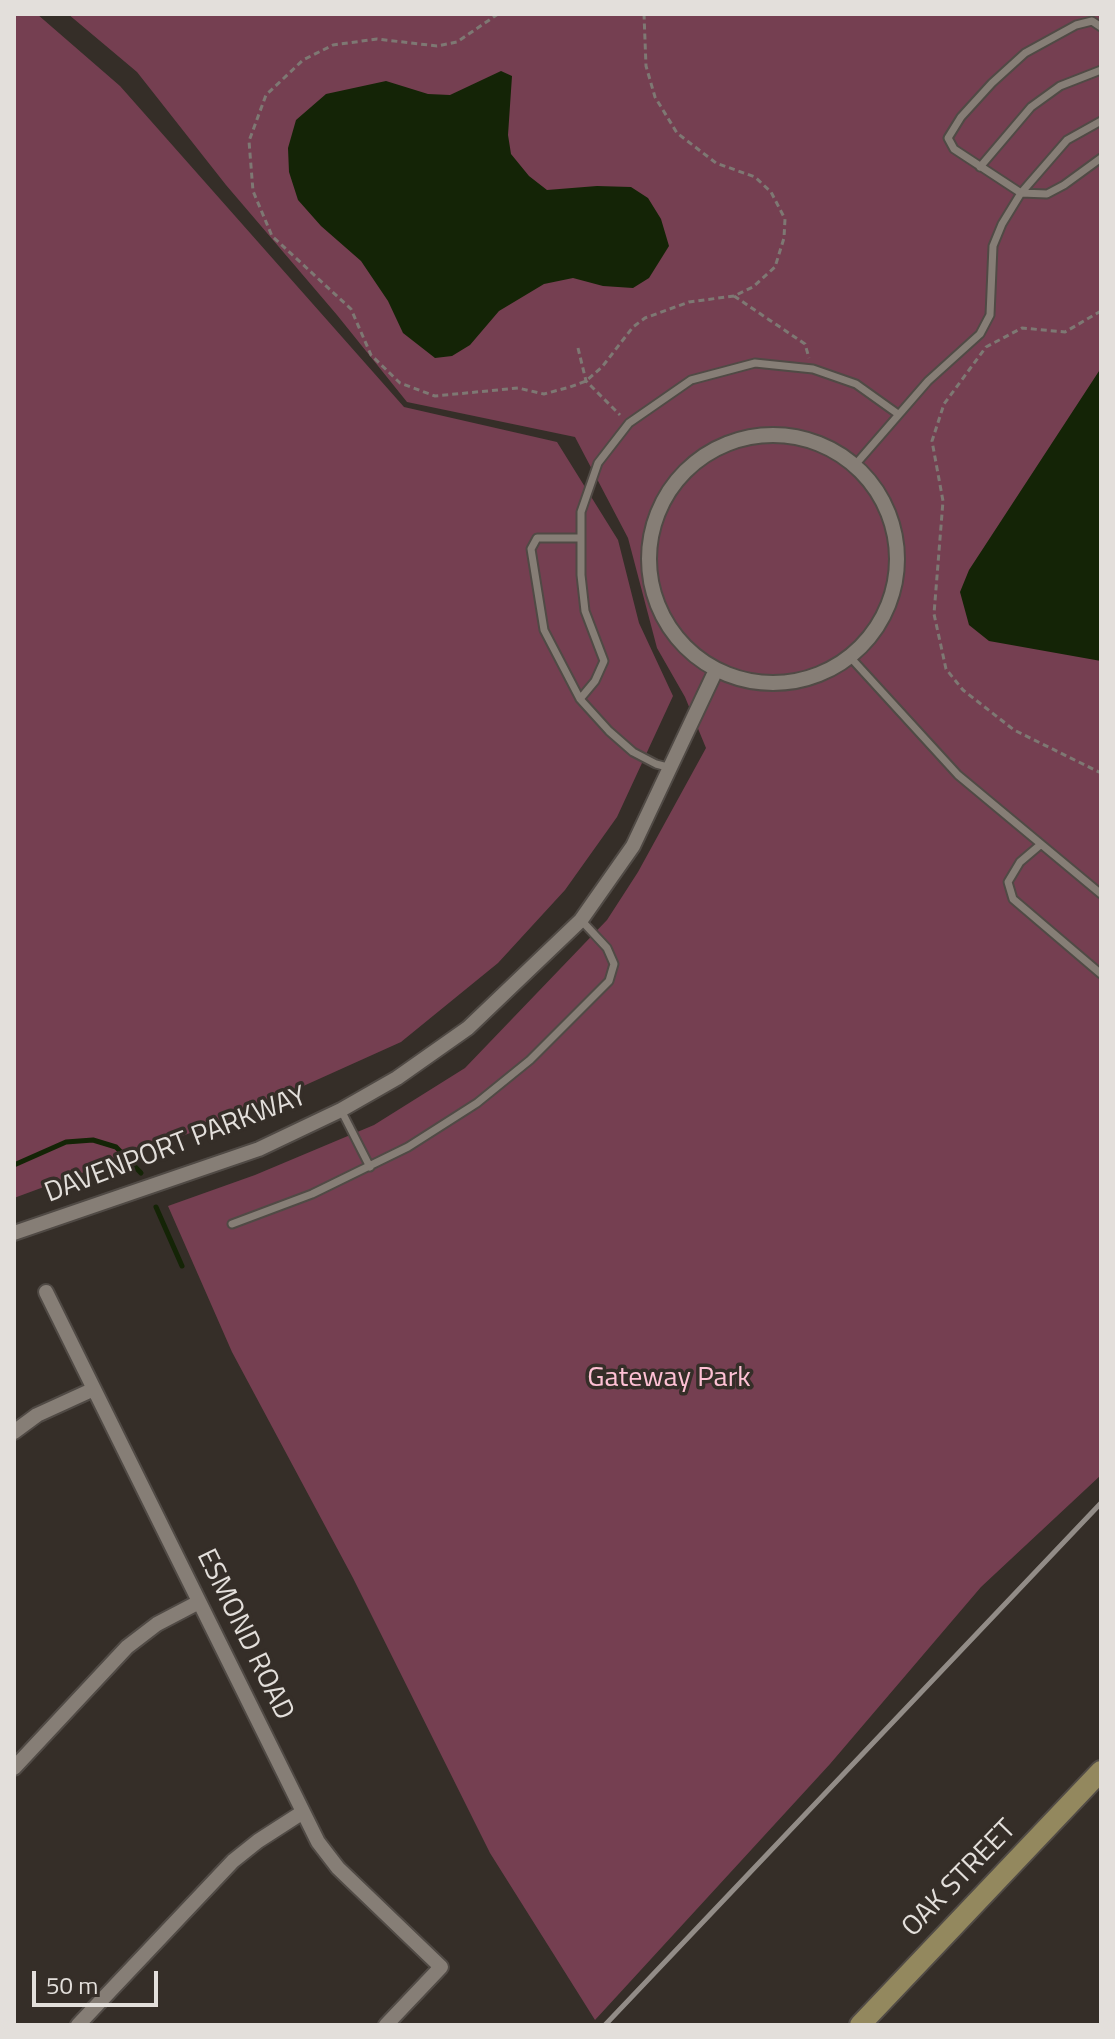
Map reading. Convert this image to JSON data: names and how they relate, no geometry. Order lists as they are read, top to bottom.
{
  "streets": {
    "street": ["DAVENPORT PARKWAY", "ESMOND ROAD", "OAK STREET"]
  },
  "parks": ["Gateway Park"],
  "scale_bar": "50 m"
}
